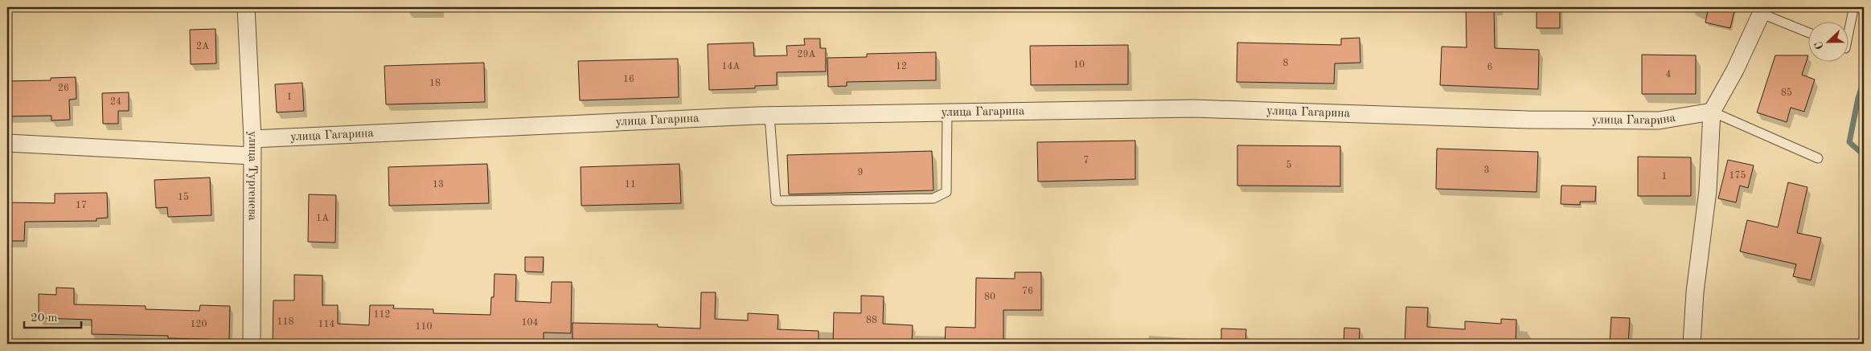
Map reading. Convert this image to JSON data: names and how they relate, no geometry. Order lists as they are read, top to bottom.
{
  "streets": {
    "street": ["улица Гагарина", "улица Тургенева"]
  },
  "crossings": [
    ["улица Гагарина", "улица Тургенева"]
  ],
  "house_numbers": [
    "2А",
    "29А",
    "8",
    "10",
    "14А",
    "12",
    "6",
    "4",
    "16",
    "18",
    "26",
    "85",
    "1",
    "24",
    "7",
    "5",
    "3",
    "9",
    "175",
    "1",
    "13",
    "11",
    "15",
    "17",
    "1А",
    "76",
    "80",
    "112",
    "88",
    "118",
    "104",
    "120",
    "114",
    "110"
  ],
  "scale_bar": "20 m",
  "north": "left"
}
